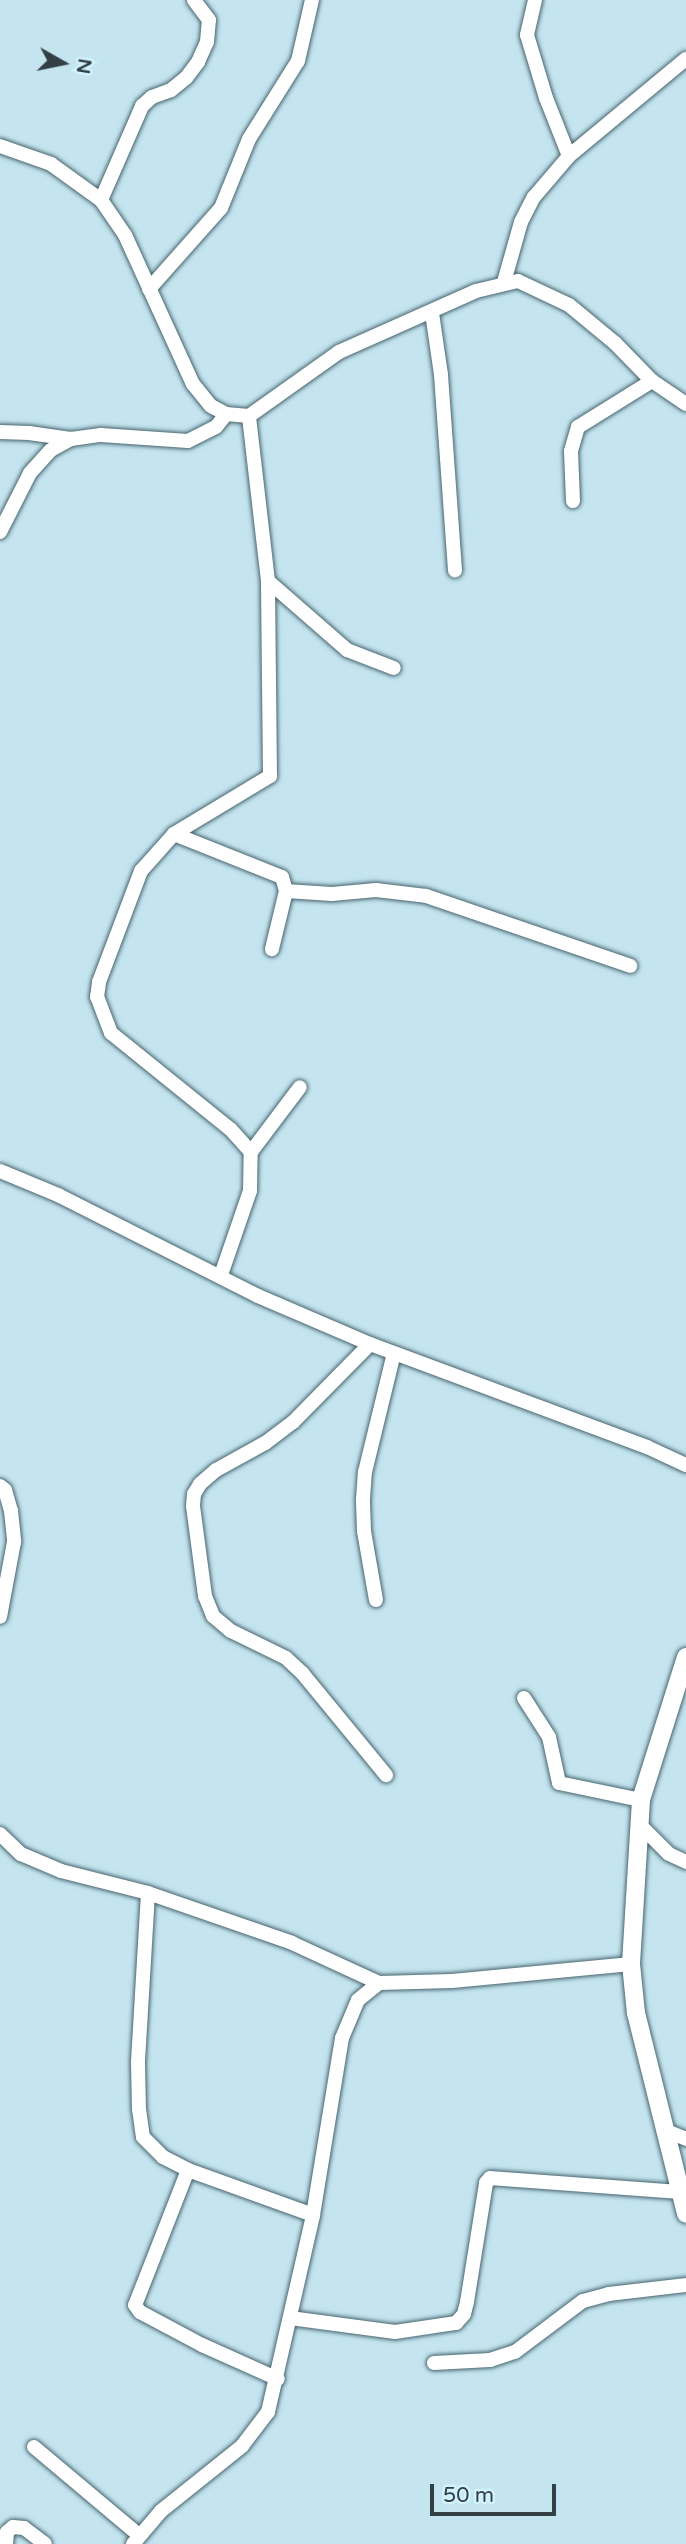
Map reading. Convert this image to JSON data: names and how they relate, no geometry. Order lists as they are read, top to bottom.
{
  "scale_bar": "50 m",
  "north": "right"
}
